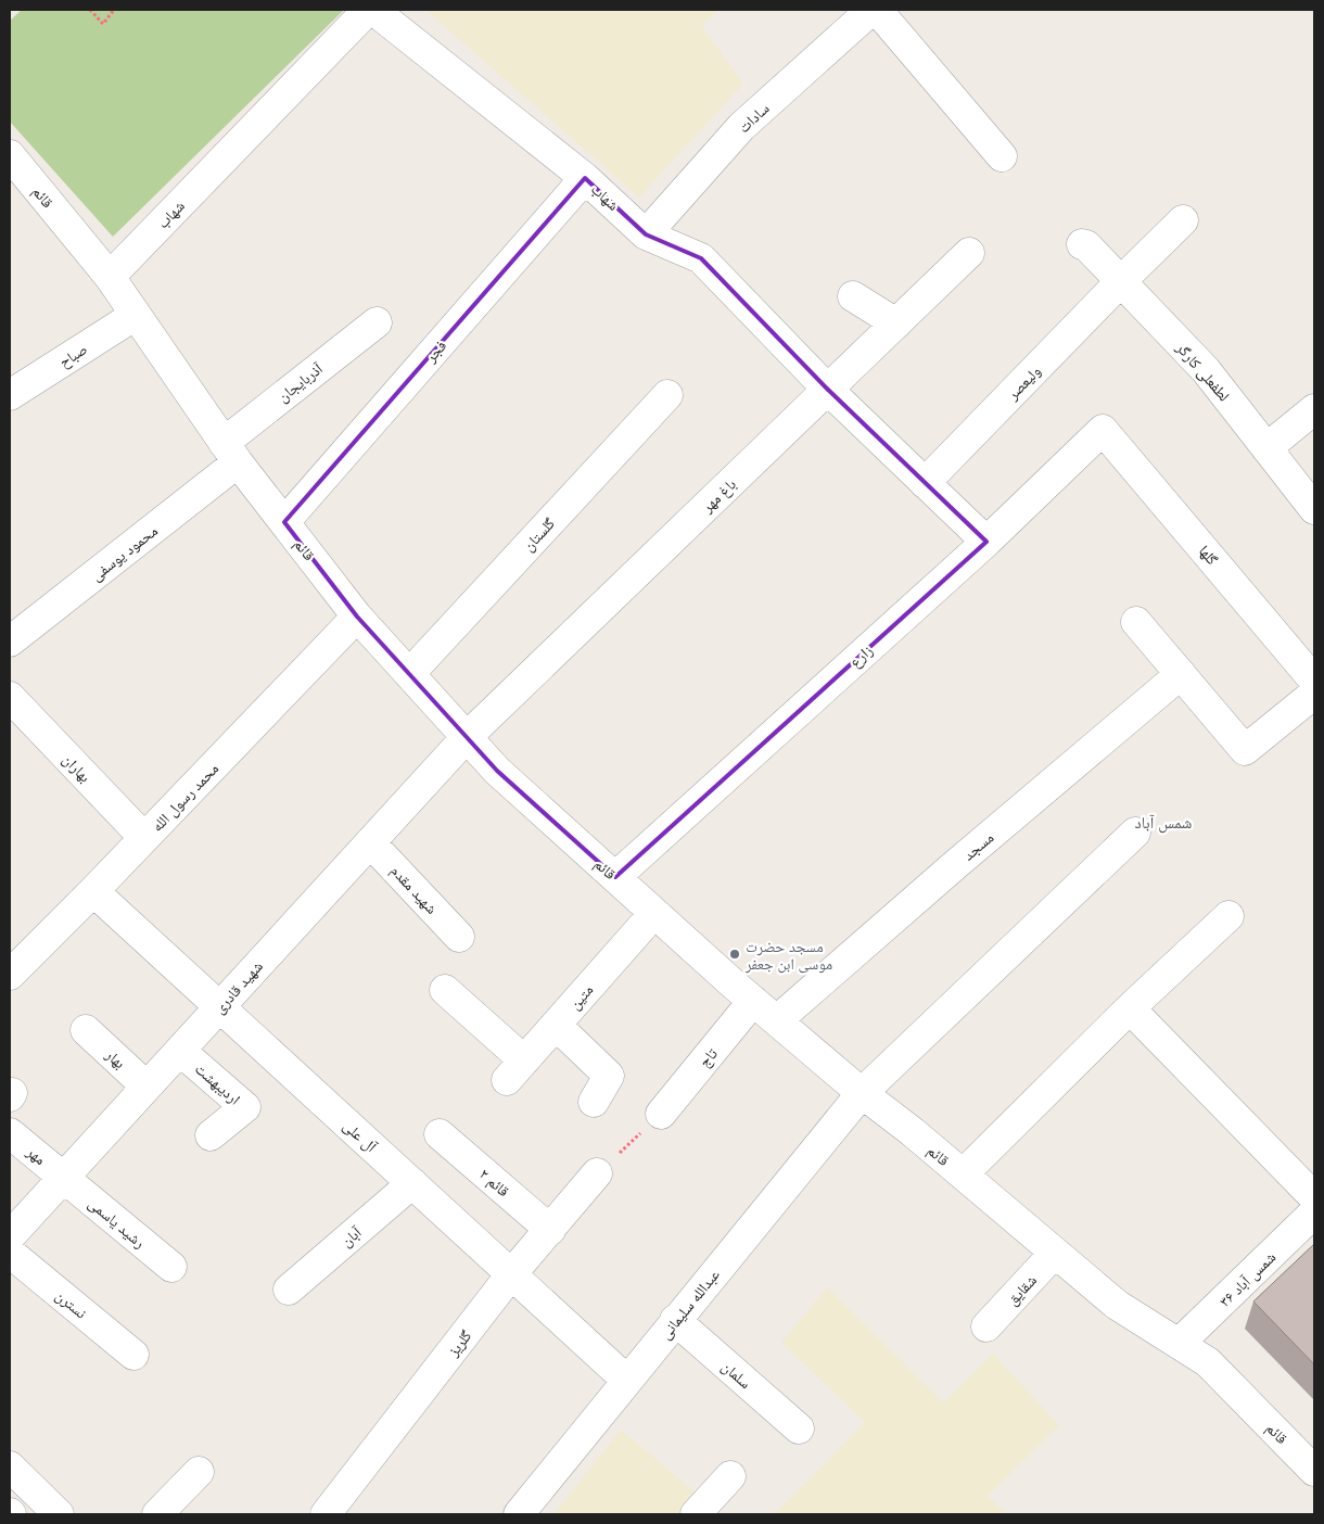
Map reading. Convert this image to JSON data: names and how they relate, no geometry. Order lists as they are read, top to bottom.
{
  "streets": {
    "street": [
      "سادات",
      "قائم",
      "شهاب",
      "فجر",
      "صباح",
      "لطفعلی کارگر",
      "آذربایجان",
      "ولیعصر",
      "باغ مهر",
      "گلستان",
      "محمود یوسفی",
      "گلها",
      "زارع",
      "بهاران",
      "محمد رسول الله",
      "مسجد",
      "شهید مقدم",
      "شهید قادری",
      "متین",
      "تاج",
      "بهار",
      "اردیبهشت",
      "آل علی",
      "مهر",
      "قائم ۲",
      "رشید یاسمی",
      "آبان",
      "شمس آباد ۳۶",
      "شقایق",
      "نسترن",
      "عبدالله سلیمانی",
      "گلریز",
      "سلمان"
    ]
  },
  "crossings": [
    ["سادات", "شهاب"],
    ["قائم", "شهاب"],
    ["قائم", "فجر"],
    ["قائم", "صباح"],
    ["قائم", "آذربایجان"],
    ["قائم", "باغ مهر"],
    ["قائم", "گلستان"],
    ["قائم", "محمود یوسفی"],
    ["قائم", "زارع"],
    ["قائم", "محمد رسول الله"],
    ["قائم", "مسجد"],
    ["قائم", "شهید قادری"],
    ["قائم", "متین"],
    ["قائم", "تاج"],
    ["قائم", "شمس آباد ۳۶"],
    ["قائم", "شقایق"],
    ["قائم", "عبدالله سلیمانی"],
    ["شهاب", "فجر"],
    ["شهاب", "ولیعصر"],
    ["شهاب", "باغ مهر"],
    ["لطفعلی کارگر", "ولیعصر"],
    ["آذربایجان", "محمود یوسفی"],
    ["باغ مهر", "شهید قادری"],
    ["گلها", "زارع"],
    ["بهاران", "محمد رسول الله"],
    ["محمد رسول الله", "آل علی"],
    ["شهید مقدم", "شهید قادری"],
    ["شهید قادری", "بهار"],
    ["شهید قادری", "اردیبهشت"],
    ["شهید قادری", "آل علی"],
    ["شهید قادری", "مهر"],
    ["شهید قادری", "رشید یاسمی"],
    ["آل علی", "آبان"],
    ["آل علی", "عبدالله سلیمانی"],
    ["آل علی", "گلریز"],
    ["مهر", "رشید یاسمی"],
    ["قائم ۲", "گلریز"],
    ["عبدالله سلیمانی", "سلمان"]
  ],
  "districts": ["شمس آباد"],
  "places": ["مسجد حضرت موسی ابن جعفر"]
}
